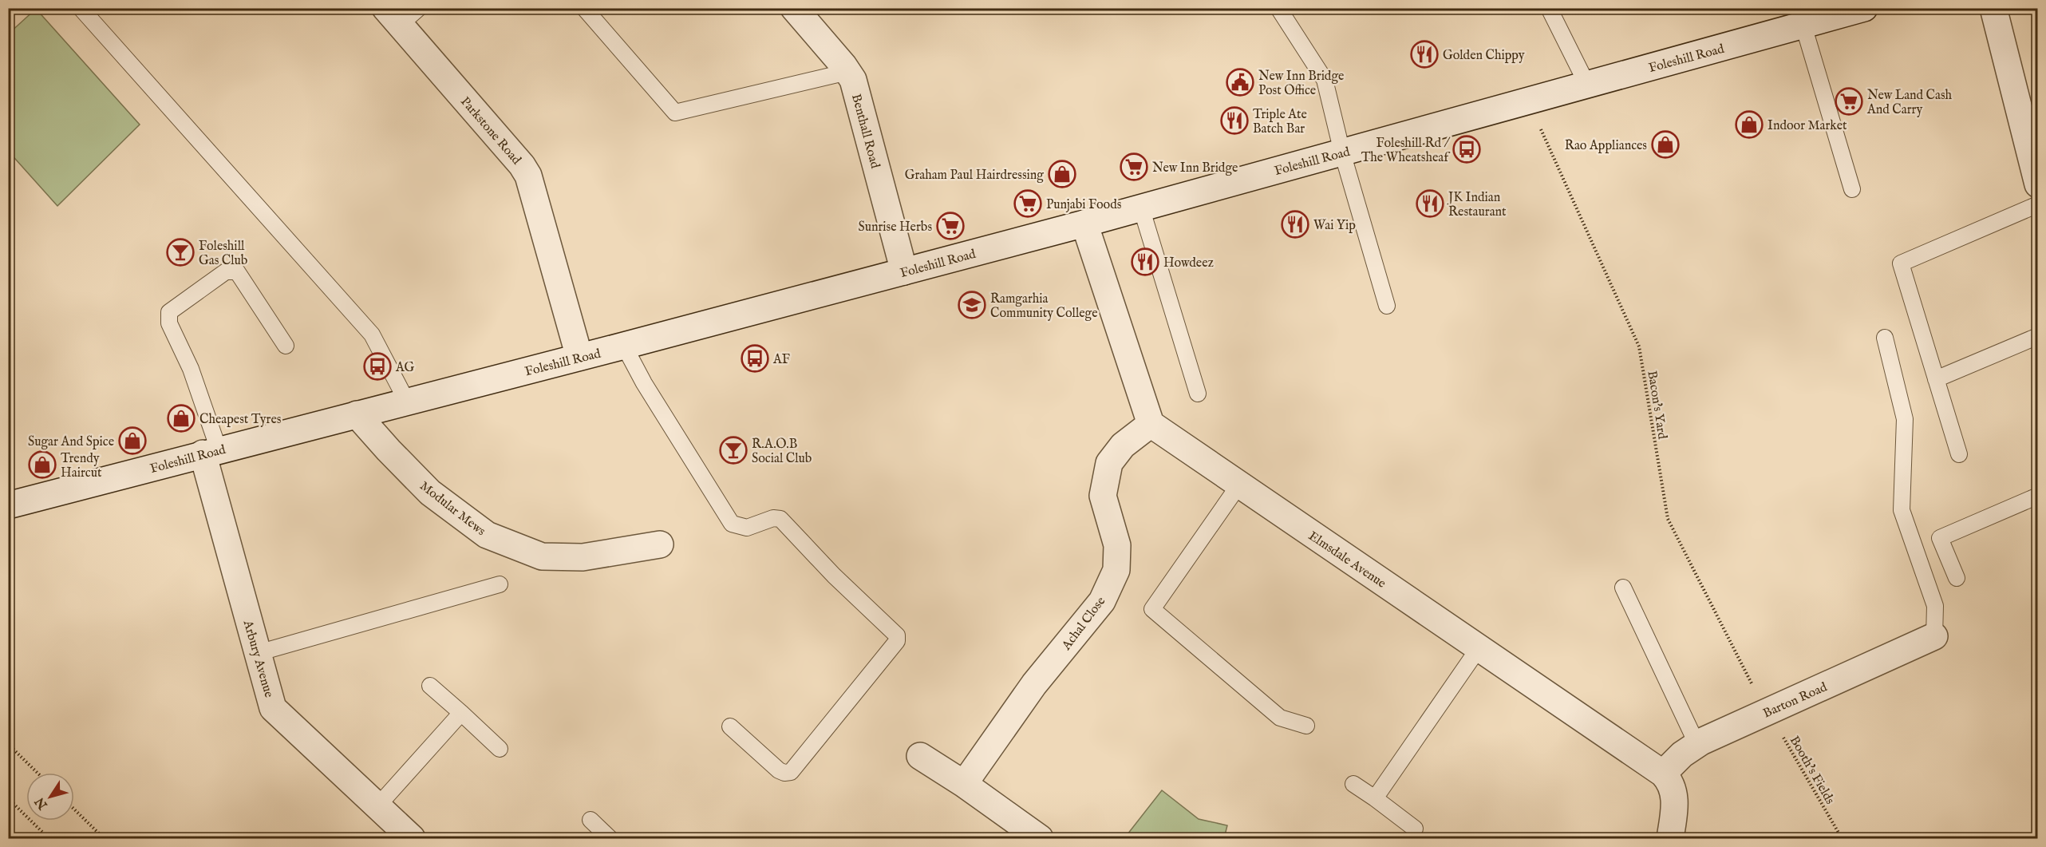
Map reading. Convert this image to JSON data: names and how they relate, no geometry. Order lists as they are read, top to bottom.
{
  "streets": {
    "street": [
      "Foleshill Road",
      "Parkstone Road",
      "Benthall Road",
      "Modular Mews",
      "Elmsdale Avenue",
      "Achal Close",
      "Arbury Avenue",
      "Barton Road"
    ],
    "path": ["Bacon's Yard", "Booth's Fields"]
  },
  "crossings": [
    ["Foleshill Road", "Parkstone Road"],
    ["Foleshill Road", "Benthall Road"],
    ["Foleshill Road", "Bacon's Yard"],
    ["Foleshill Road", "Modular Mews"],
    ["Foleshill Road", "Arbury Avenue"],
    ["Bacon's Yard", "Barton Road"],
    ["Bacon's Yard", "Booth's Fields"],
    ["Elmsdale Avenue", "Achal Close"],
    ["Elmsdale Avenue", "Barton Road"],
    ["Barton Road", "Booth's Fields"]
  ],
  "places": {
    "restaurant": [
      "Golden Chippy",
      "Triple Ate Batch Bar",
      "JK Indian Restaurant",
      "Wai Yip",
      "Howdeez"
    ],
    "public building": ["New Inn Bridge Post Office"],
    "supermarket": [
      "New Land Cash And Carry",
      "New Inn Bridge",
      "Punjabi Foods",
      "Sunrise Herbs"
    ],
    "shop": [
      "Indoor Market",
      "Rao Appliances",
      "Graham Paul Hairdressing",
      "Cheapest Tyres",
      "Sugar And Spice",
      "Trendy Haircut"
    ],
    "bus stop": ["Foleshill Rd / The Wheatsheaf", "AF", "AG"],
    "bar": ["Foleshill Gas Club", "R.A.O.B Social Club"],
    "school or university": ["Ramgarhia Community College"]
  },
  "north": "bottom left"
}
